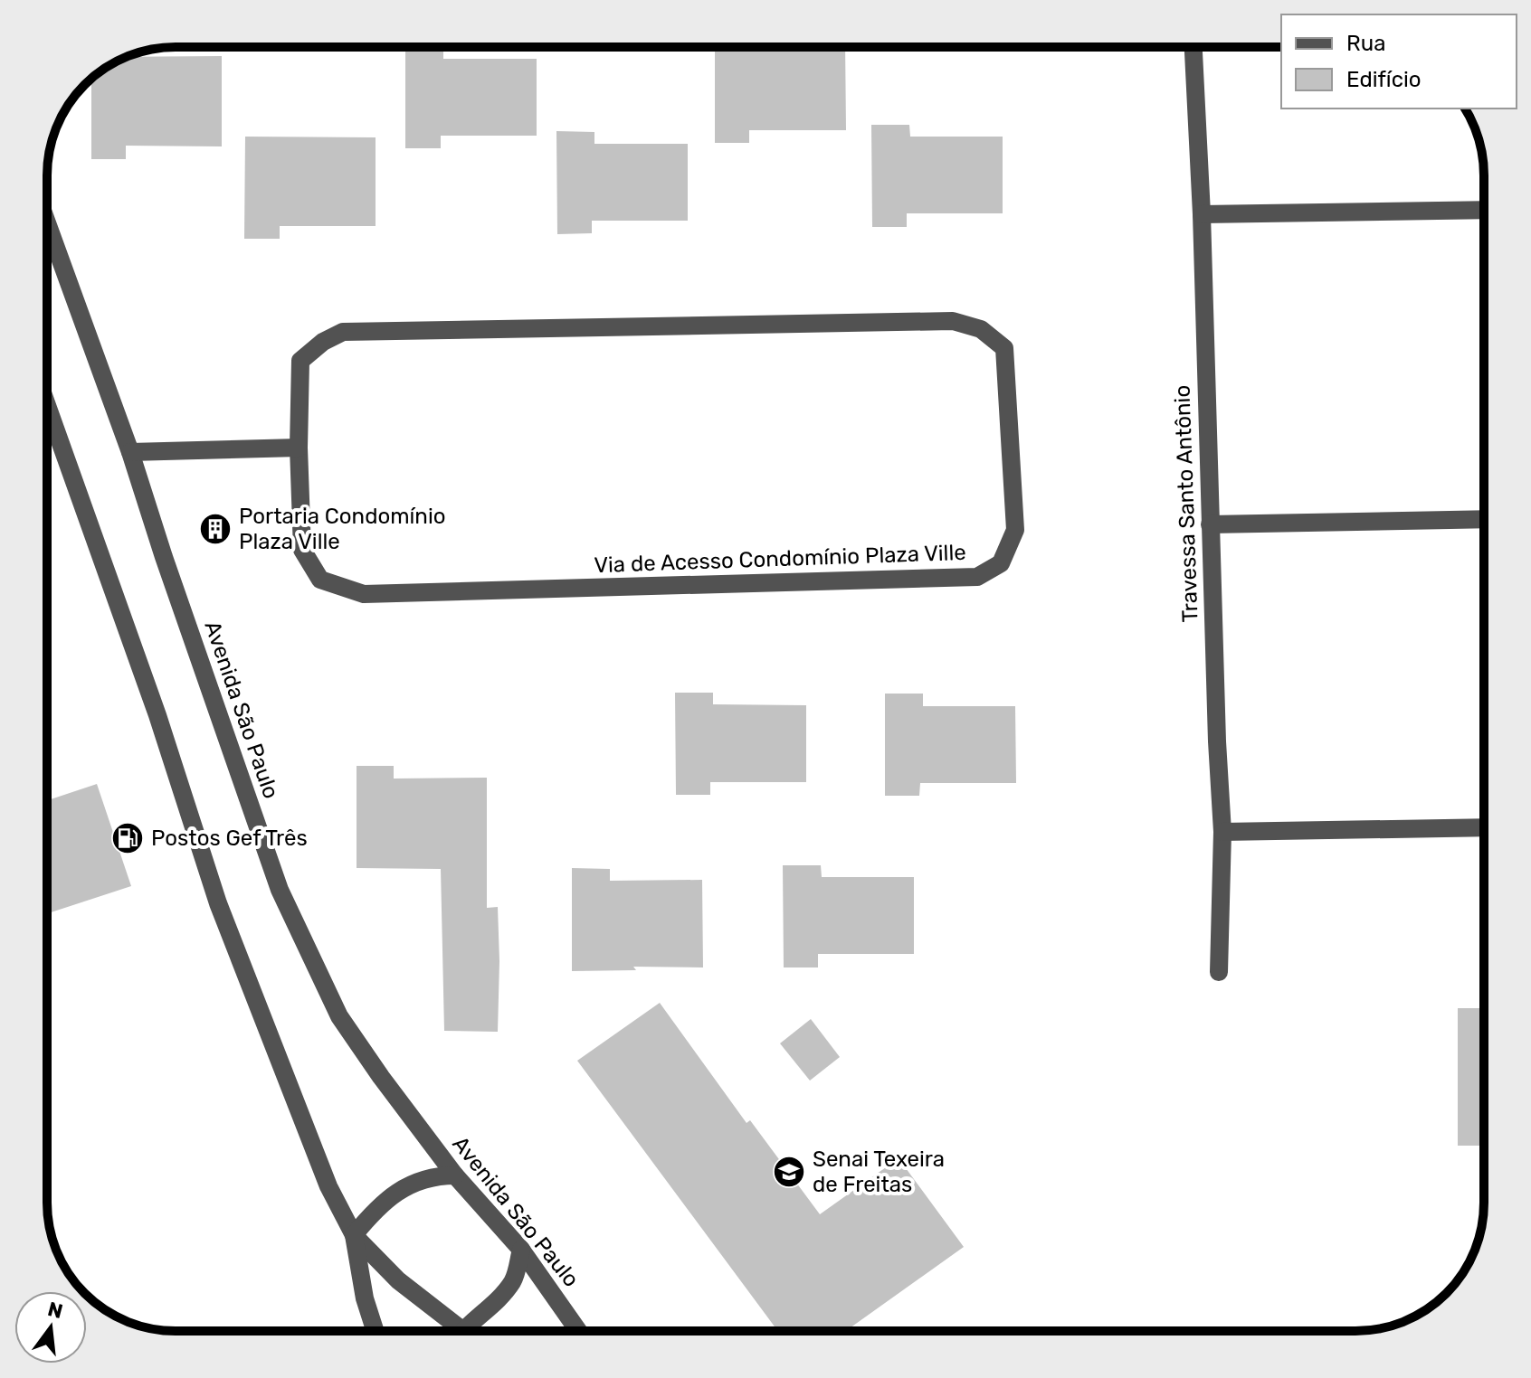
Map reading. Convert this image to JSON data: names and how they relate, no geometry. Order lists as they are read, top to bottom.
{
  "streets": {
    "street": ["Travessa Santo Antônio", "Via de Acesso Condomínio Plaza Ville", "Avenida São Paulo"]
  },
  "places": {
    "building": ["Portaria Condomínio Plaza Ville"],
    "fuel station": ["Postos Gef Três"],
    "school or university": ["Senai Texeira de Freitas"]
  },
  "legend": ["Rua", "Edifício"],
  "north": "top"
}
